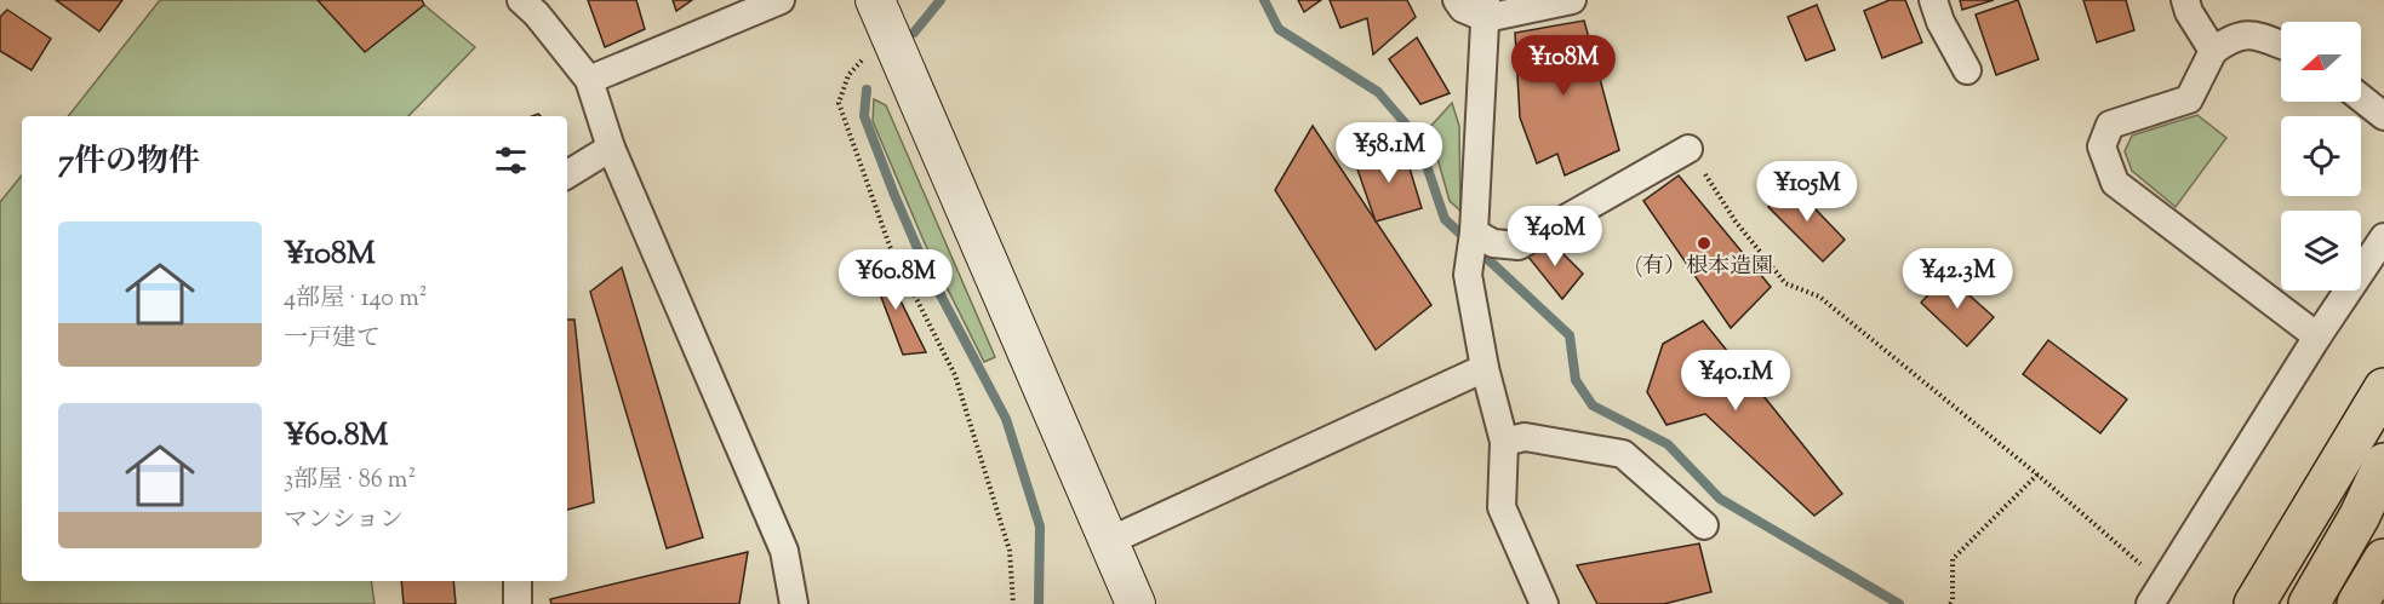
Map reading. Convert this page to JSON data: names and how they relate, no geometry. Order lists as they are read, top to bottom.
{
  "places": ["(有）根本造園"],
  "north": "left",
  "page": {
    "price": [
      "¥108M",
      "¥58.1M",
      "¥105M",
      "¥40M",
      "¥42.3M",
      "¥60.8M",
      "¥40.1M"
    ],
    "heading": "7件の物件",
    "list": [
      {
        "name": "¥108M",
        "note": "4部屋 · 140 m² · 一戸建て"
      },
      {
        "name": "¥60.8M",
        "note": "3部屋 · 86 m² · マンション"
      }
    ]
  }
}
